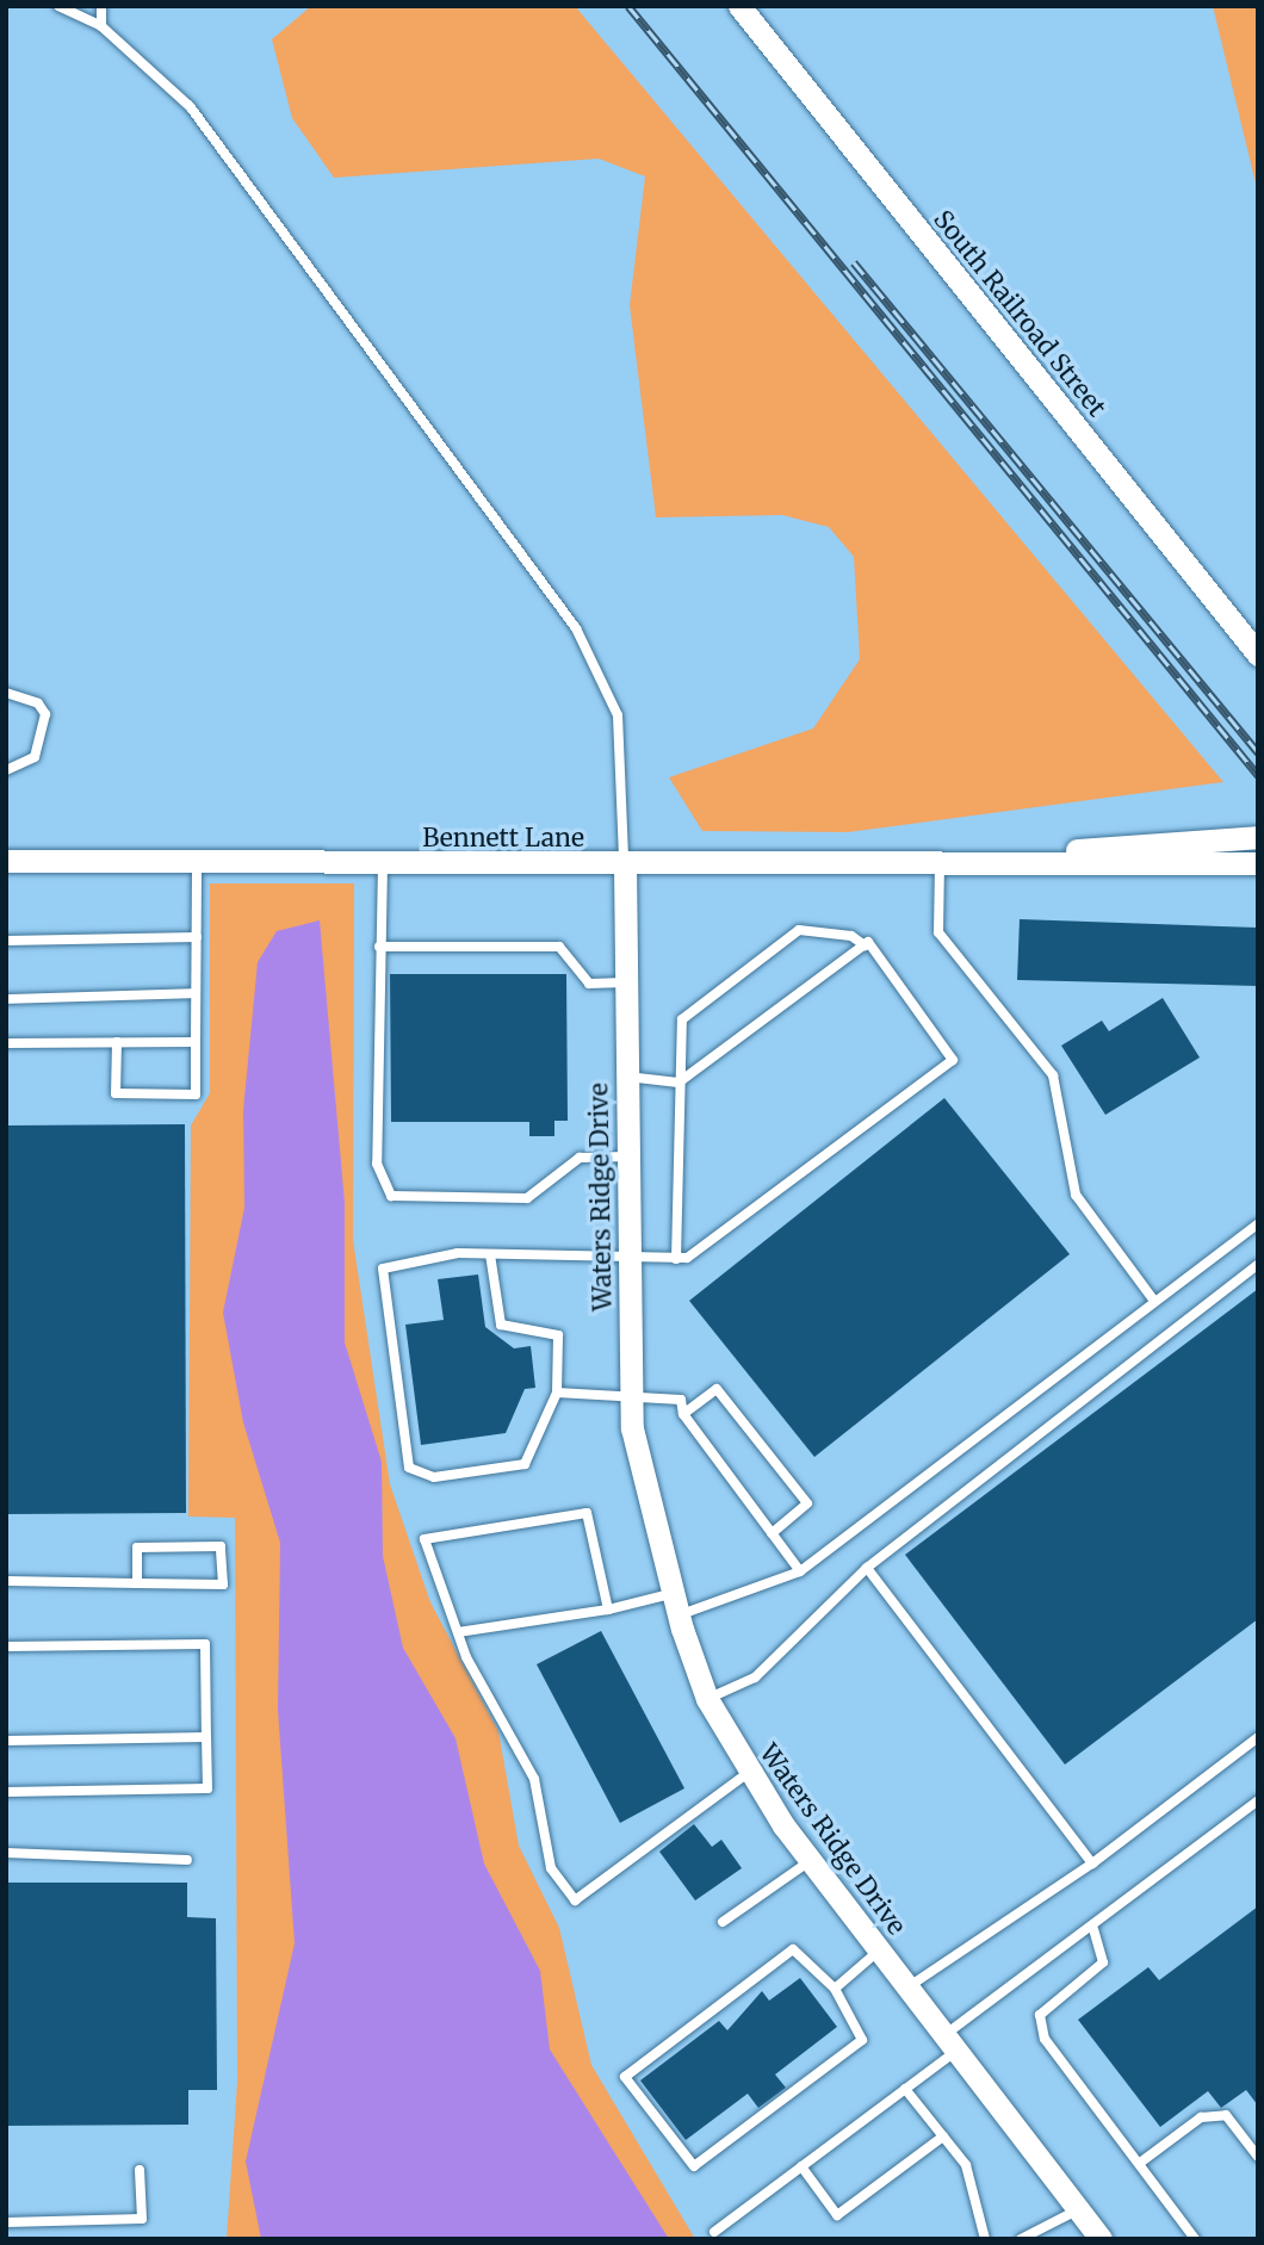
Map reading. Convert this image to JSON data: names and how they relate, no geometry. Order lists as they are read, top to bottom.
{
  "streets": {
    "street": ["South Railroad Street", "Bennett Lane", "Waters Ridge Drive"]
  },
  "crossings": [
    ["Bennett Lane", "Waters Ridge Drive"]
  ]
}
